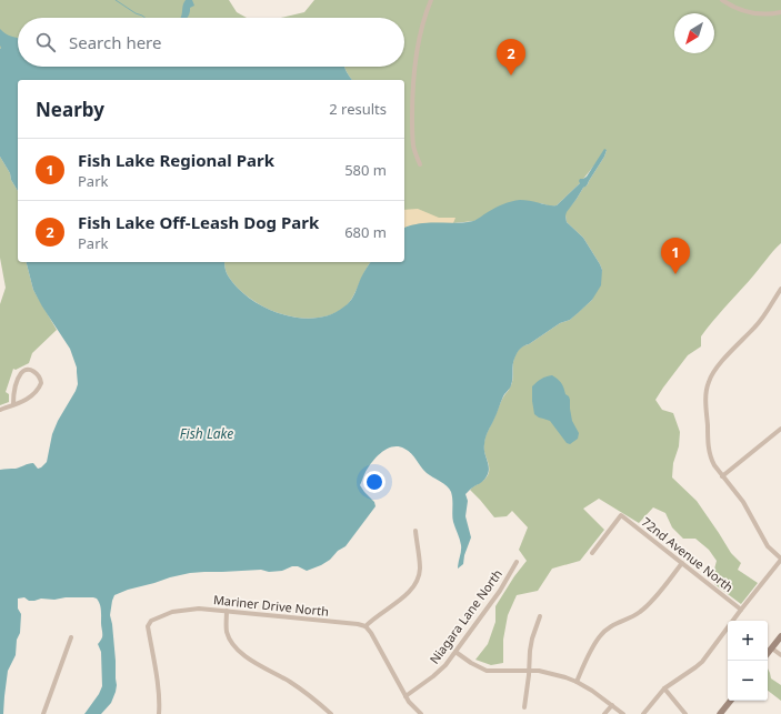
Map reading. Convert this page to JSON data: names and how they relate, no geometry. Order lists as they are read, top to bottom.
{
  "streets": {
    "street": ["72nd Avenue North", "Mariner Drive North", "Niagara Lane North"]
  },
  "water": ["Fish Lake"],
  "north": "bottom left",
  "page": {
    "search": "Search here",
    "pins": ["2", "1"],
    "heading": ["Nearby", "2 results"],
    "list": [
      {
        "mark": "1",
        "name": "Fish Lake Regional Park",
        "note": "Park",
        "value": "580 m"
      },
      {
        "mark": "2",
        "name": "Fish Lake Off-Leash Dog Park",
        "note": "Park",
        "value": "680 m"
      }
    ],
    "map_buttons": ["+", "−"]
  }
}
